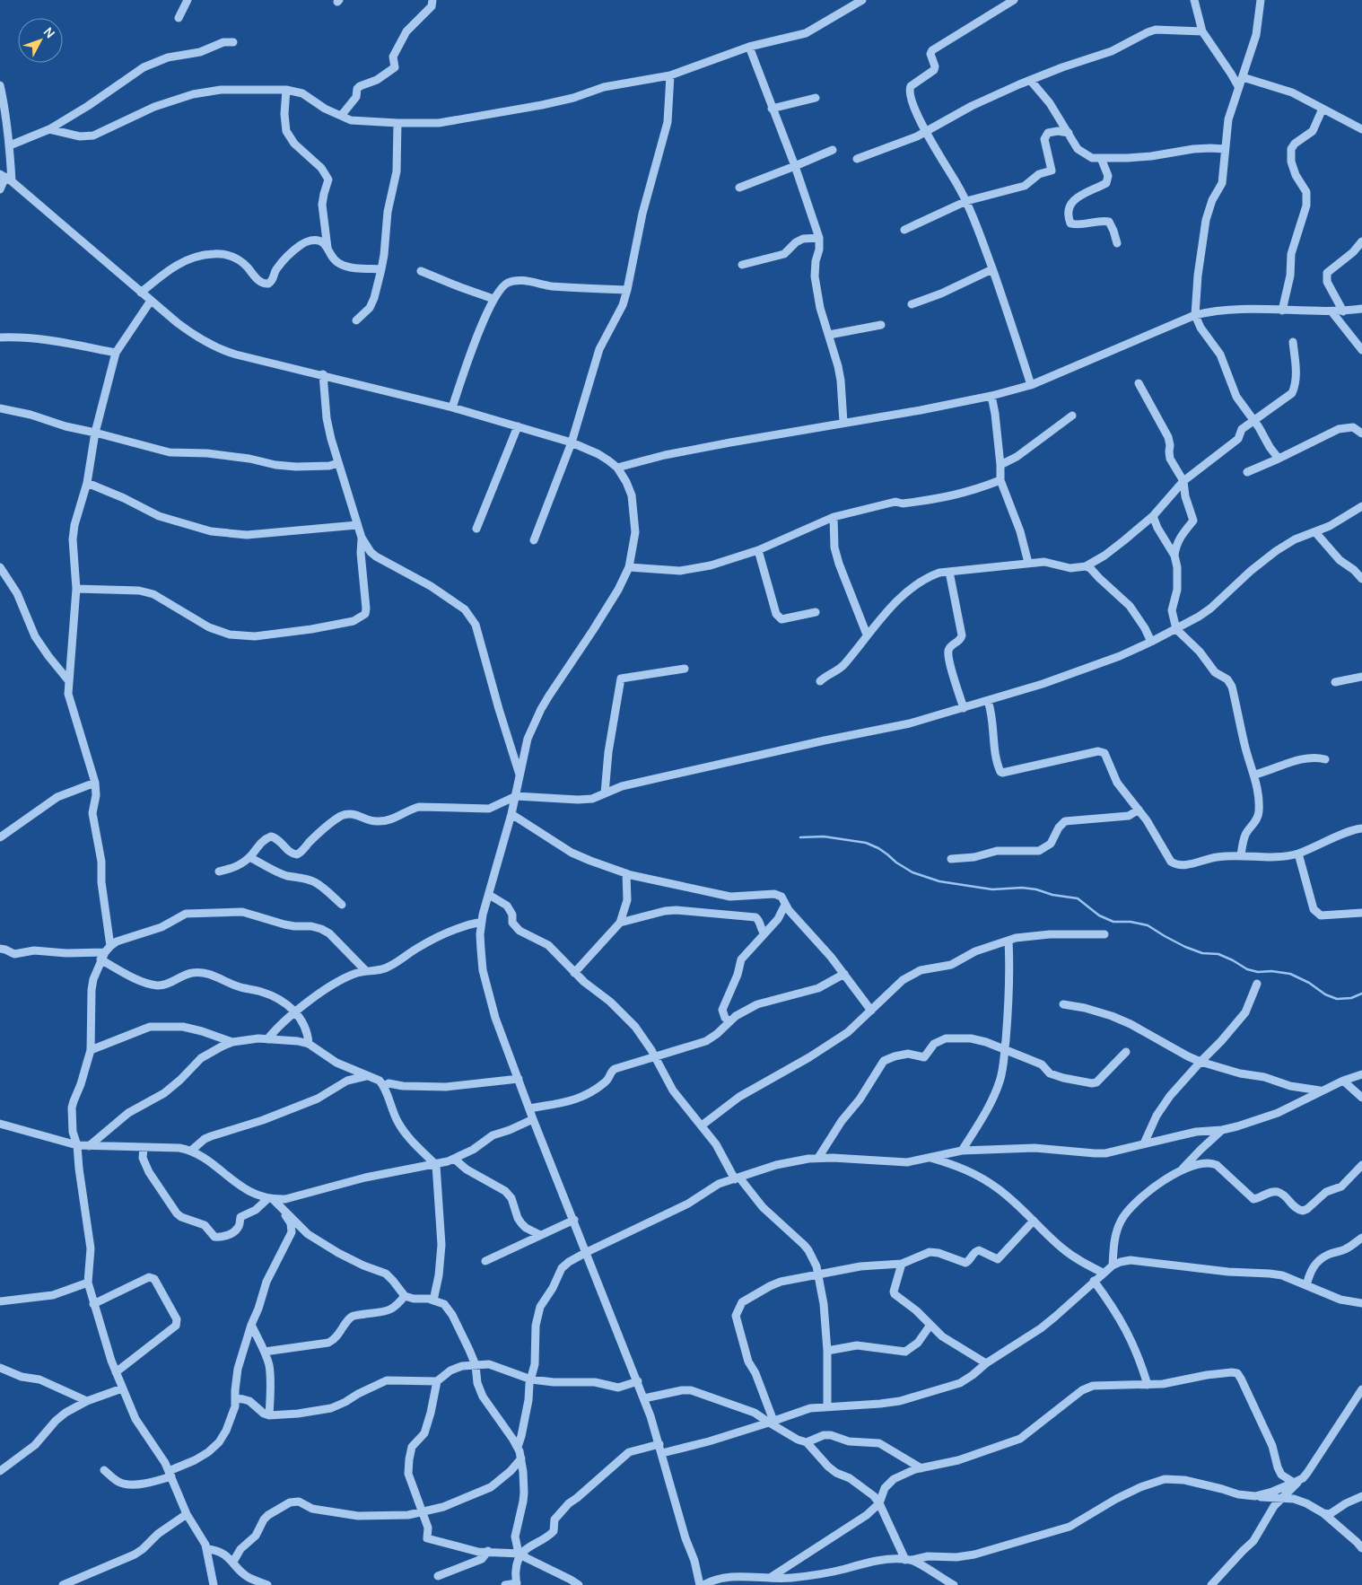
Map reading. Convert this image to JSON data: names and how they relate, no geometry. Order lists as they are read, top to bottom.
{
  "north": "top right"
}
